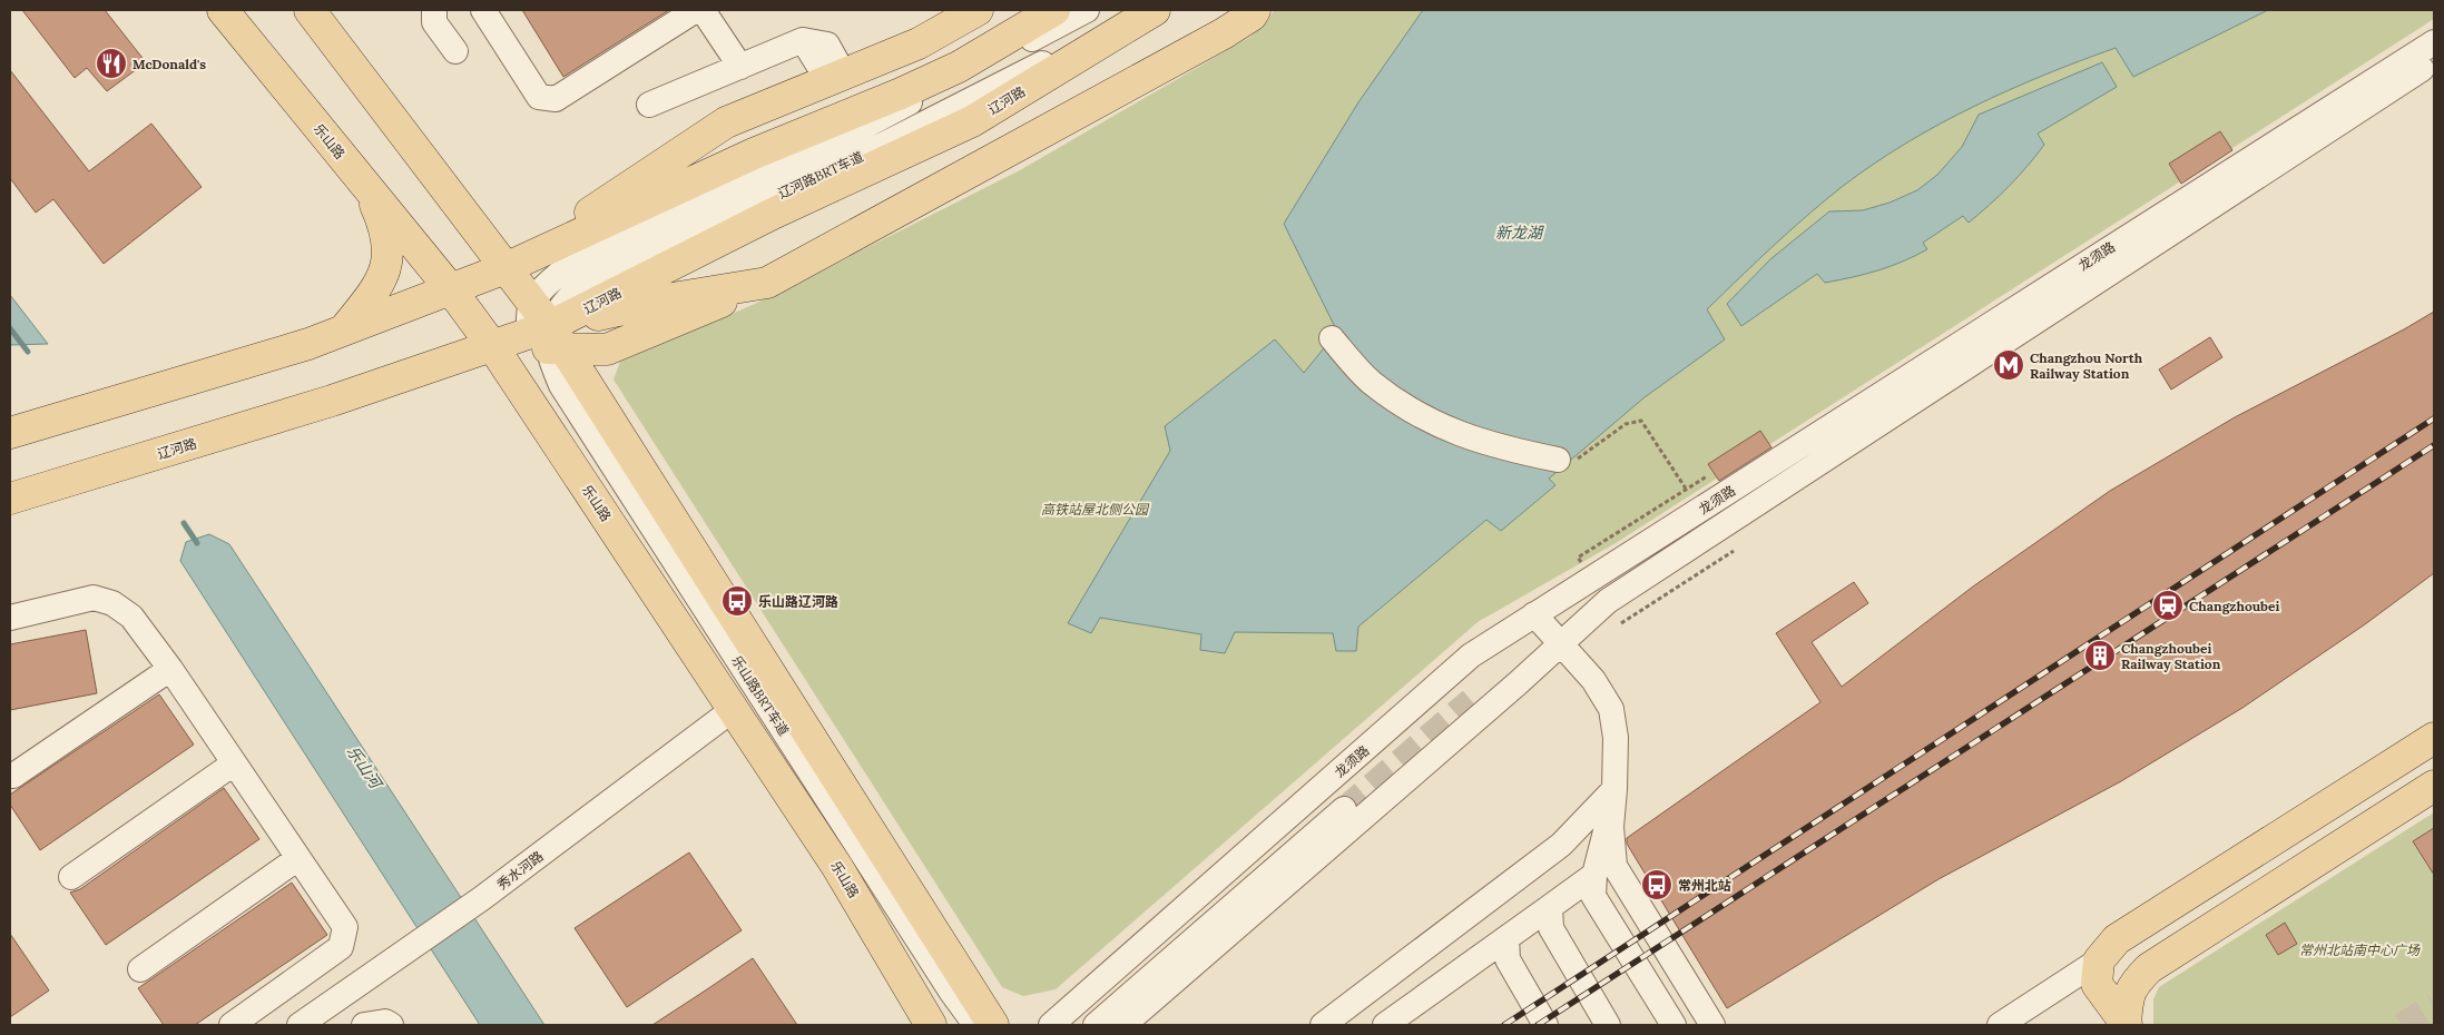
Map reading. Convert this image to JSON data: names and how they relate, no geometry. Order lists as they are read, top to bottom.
{
  "streets": {
    "main road": ["辽河路", "乐山路"],
    "street": [
      "辽河路BRT车道",
      "龙须路",
      "乐山路BRT车道",
      "秀水河路"
    ]
  },
  "crossings": [
    ["辽河路", "乐山路"],
    ["辽河路", "辽河路BRT车道"],
    ["辽河路", "乐山路BRT车道"],
    ["乐山路", "秀水河路"],
    ["辽河路BRT车道", "乐山路BRT车道"]
  ],
  "water": ["新龙湖", "乐山河"],
  "parks": ["高铁站屋北侧公园", "常州北站南中心广场"],
  "places": {
    "restaurant": ["McDonald's"],
    "metro station": ["Changzhou North Railway Station"],
    "bus stop": ["乐山路辽河路", "常州北站"],
    "station": ["Changzhoubei"],
    "building": ["Changzhoubei Railway Station"]
  }
}
